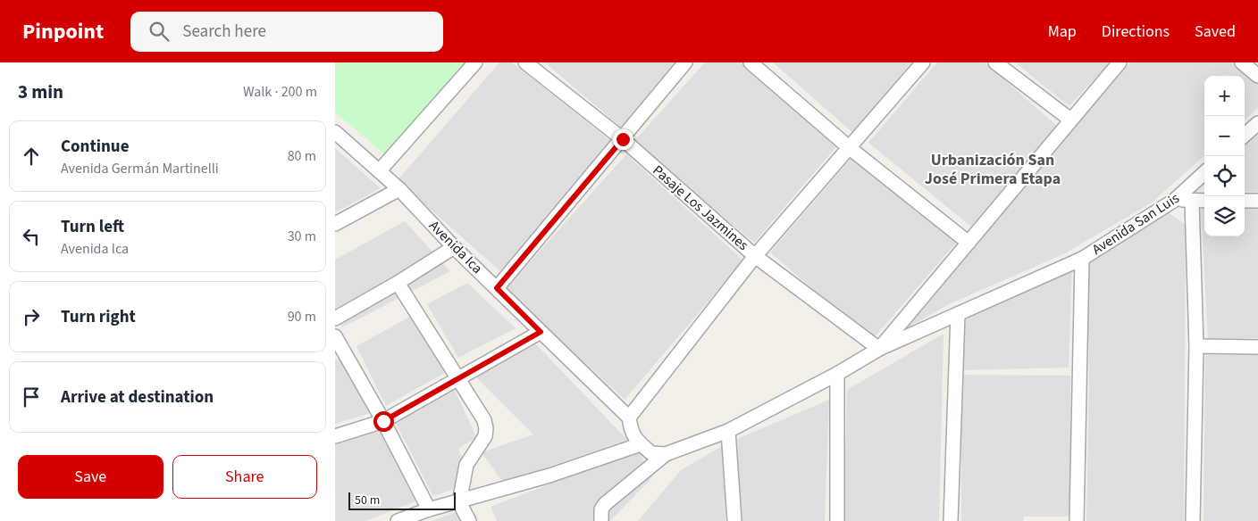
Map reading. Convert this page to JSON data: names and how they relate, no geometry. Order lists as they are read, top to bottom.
{
  "streets": {
    "street": ["Pasaje Los Jazmines", "Avenida San Luis", "Avenida Ica"]
  },
  "crossings": [
    ["Pasaje Los Jazmines", "Avenida San Luis"]
  ],
  "districts": ["Urbanización San José Primera Etapa"],
  "scale_bar": "50 m",
  "page": {
    "header": "Pinpoint",
    "search": "Search here",
    "nav": ["Map", "Directions", "Saved"],
    "heading": ["3 min", "Walk · 200 m"],
    "map_buttons": ["+", "−"],
    "list": [
      ["Continue", "Avenida Germán Martinelli", "80 m"],
      ["Turn left", "Avenida Ica", "30 m"],
      ["Turn right", "90 m"],
      "Arrive at destination"
    ],
    "buttons": ["Save", "Share"],
    "scale": "50 m"
  }
}
